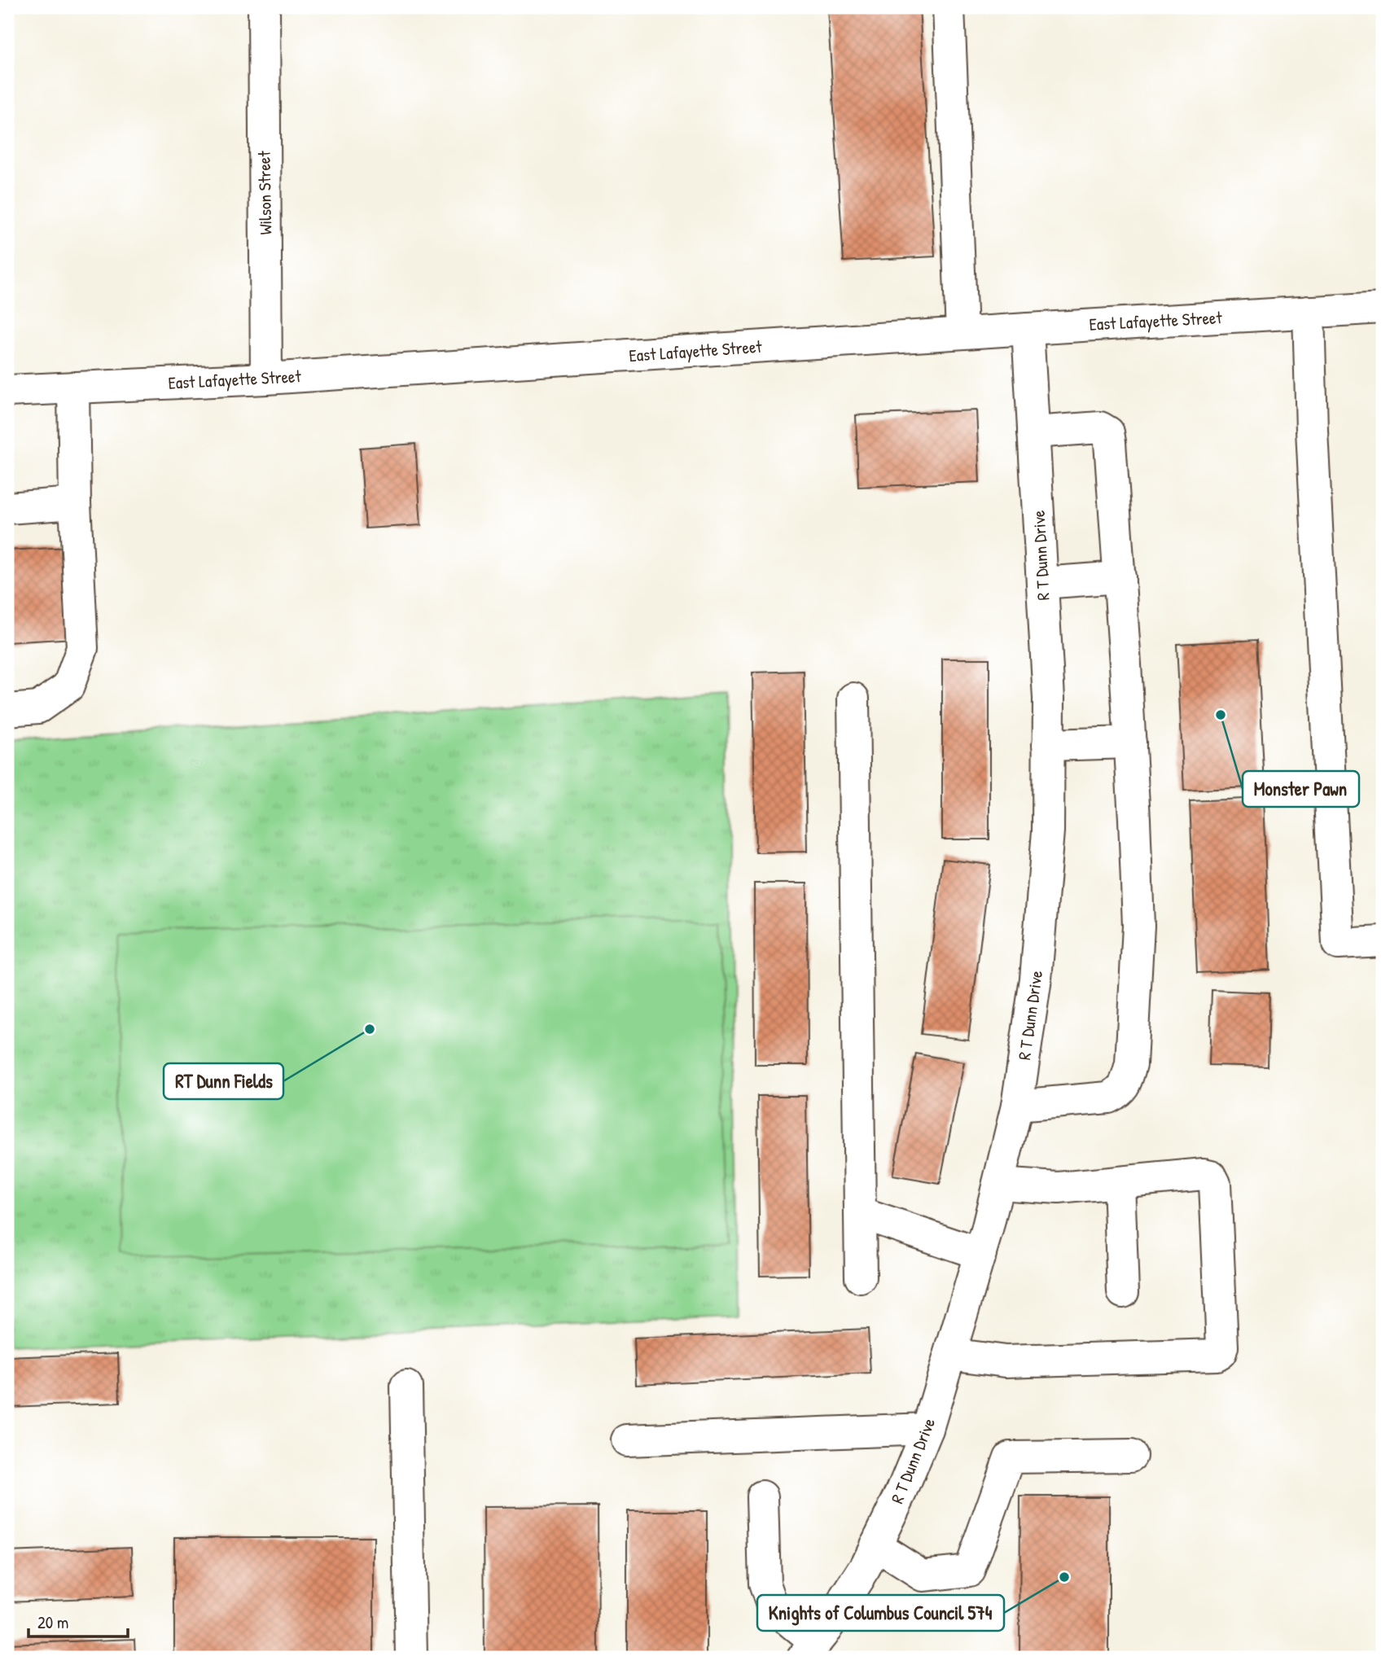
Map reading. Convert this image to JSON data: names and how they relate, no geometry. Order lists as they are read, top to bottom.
{
  "streets": {
    "street": ["Wilson Street", "East Lafayette Street", "R T Dunn Drive"]
  },
  "crossings": [
    ["Wilson Street", "East Lafayette Street"],
    ["East Lafayette Street", "R T Dunn Drive"]
  ],
  "places": ["Monster Pawn", "RT Dunn Fields", "Knights of Columbus Council 574"],
  "scale_bar": "20 m"
}
